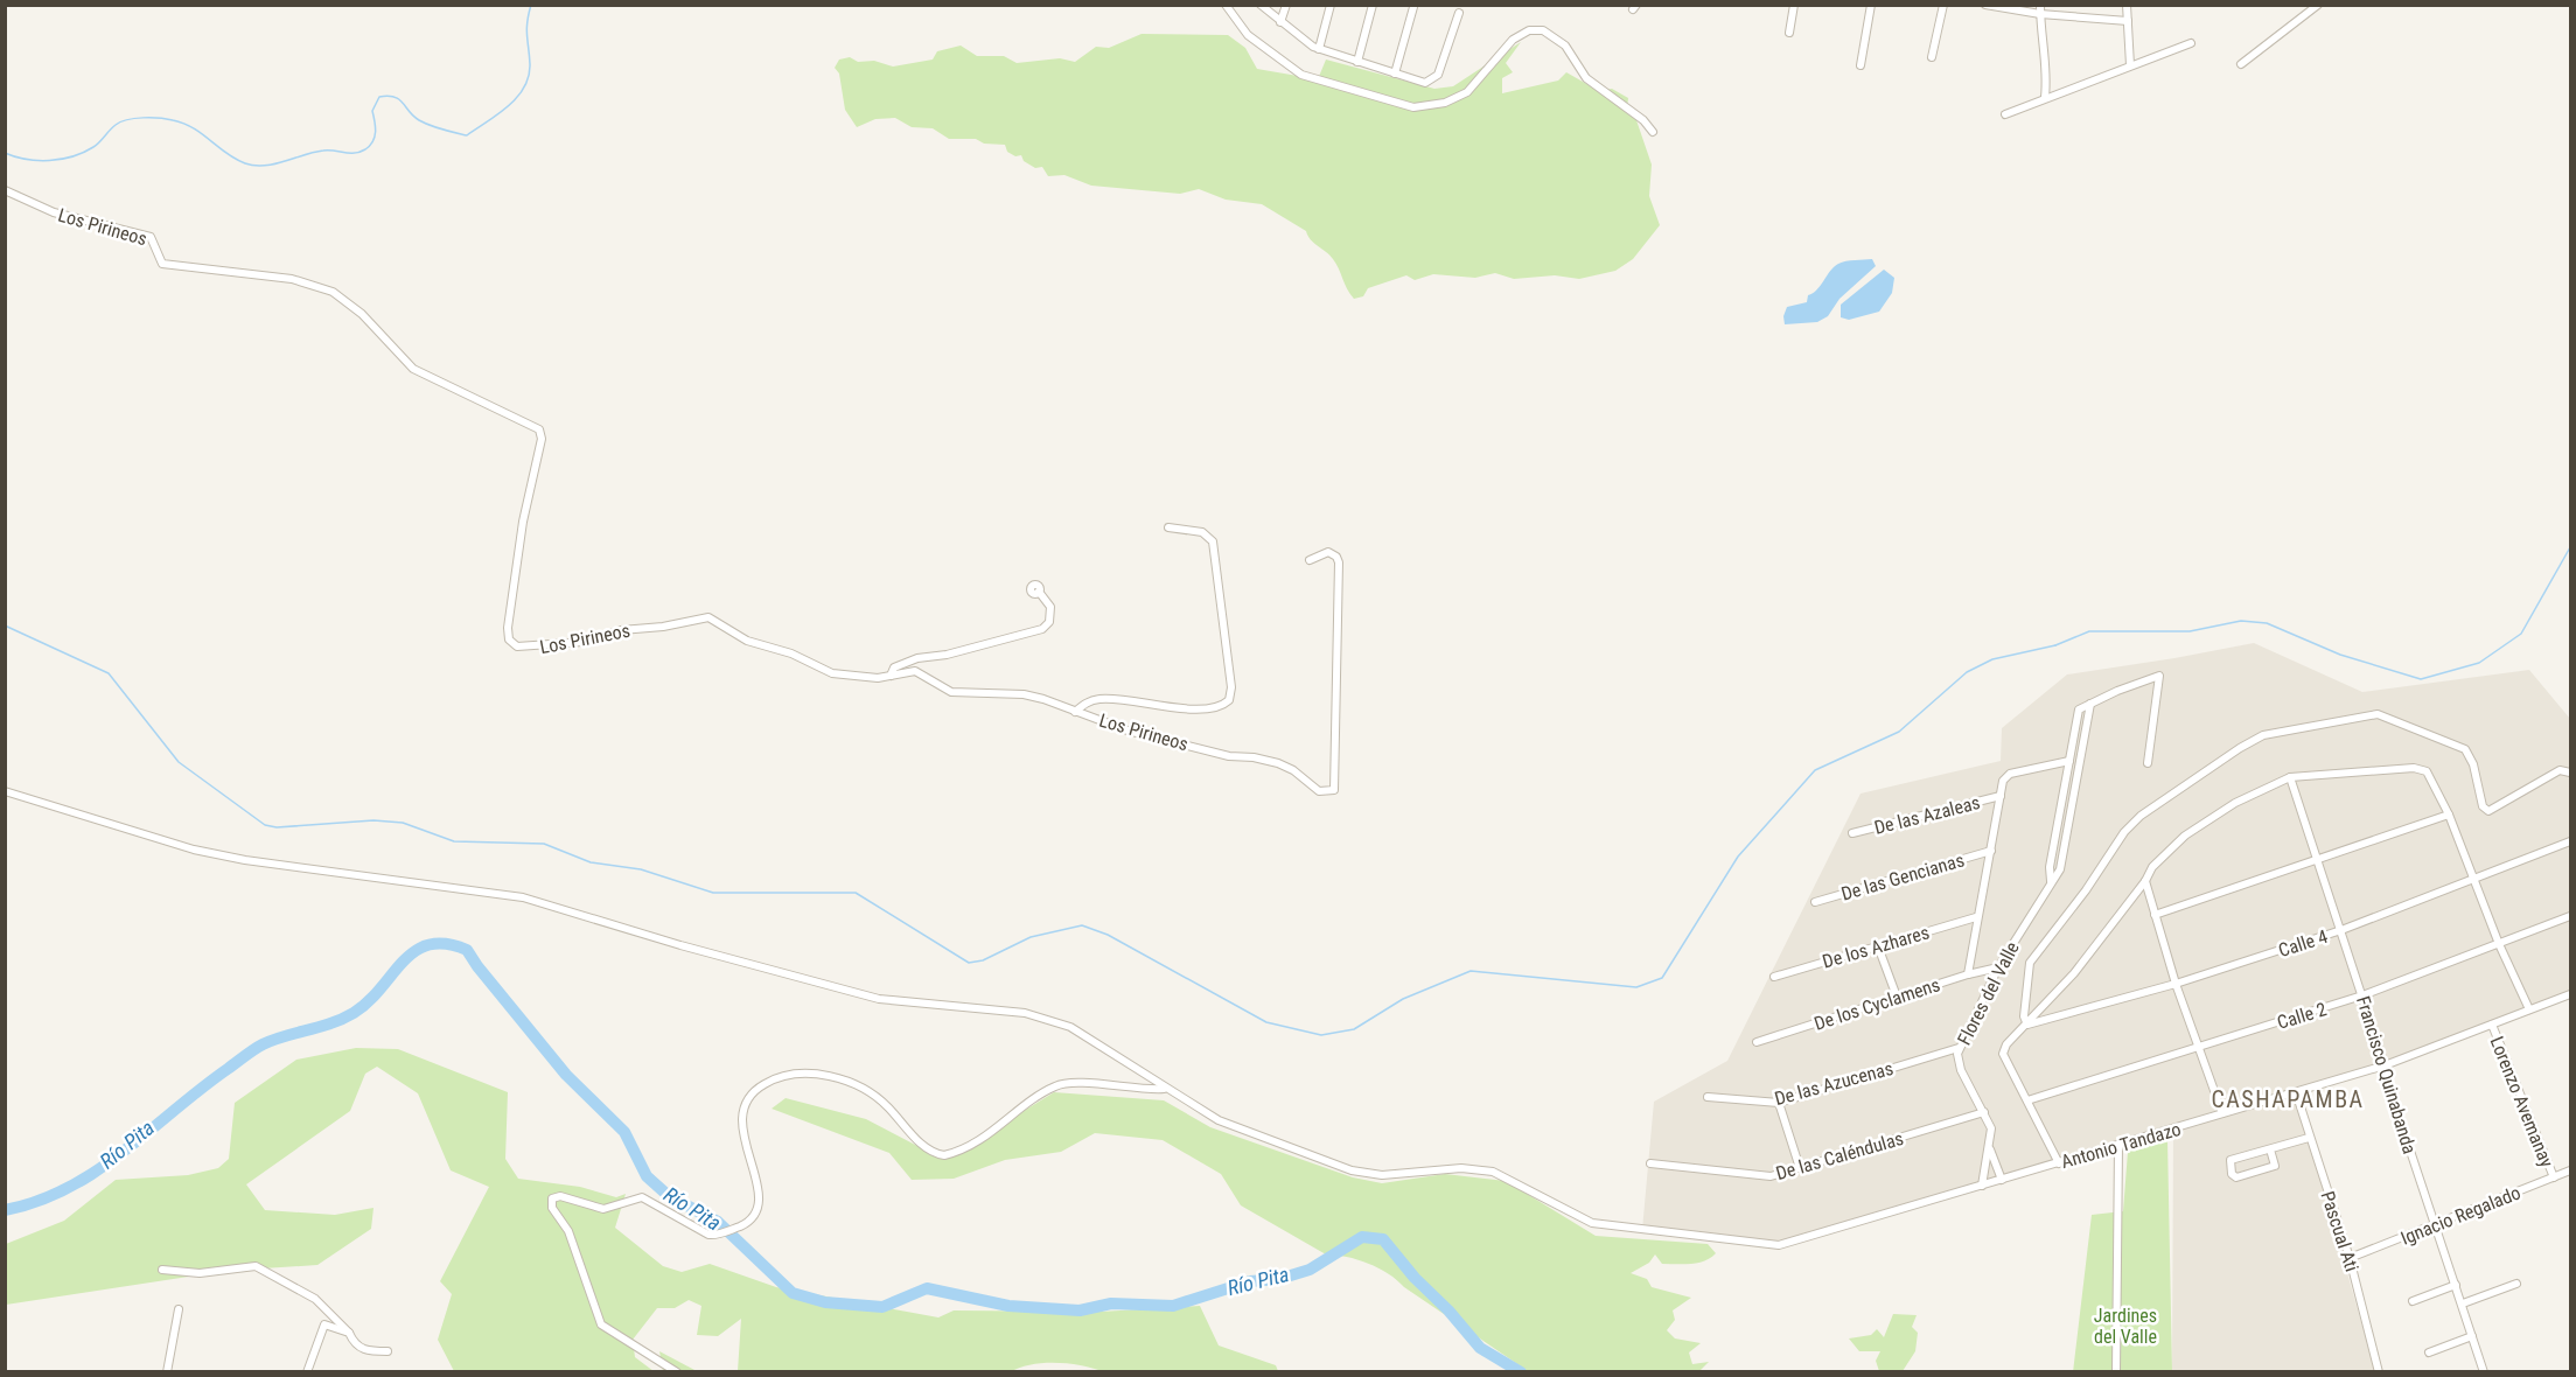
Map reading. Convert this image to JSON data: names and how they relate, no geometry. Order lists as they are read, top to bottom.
{
  "streets": {
    "street": [
      "Los Pirineos",
      "De las Azaleas",
      "De las Gencianas",
      "Calle 4",
      "De los Azhares",
      "Flores del Valle",
      "De los Cyclamens",
      "Calle 2",
      "Francisco Quinabanda",
      "De las Azucenas",
      "Lorenzo Avemanay",
      "Antonio Tandazo",
      "De las Caléndulas",
      "Ignacio Regalado",
      "Pascual Ati"
    ]
  },
  "crossings": [
    ["De las Azaleas", "Flores del Valle"],
    ["Calle 4", "Francisco Quinabanda"],
    ["Flores del Valle", "De los Cyclamens"],
    ["Flores del Valle", "De las Azucenas"],
    ["Flores del Valle", "Antonio Tandazo"],
    ["Flores del Valle", "De las Caléndulas"],
    ["Calle 2", "Francisco Quinabanda"],
    ["Francisco Quinabanda", "Antonio Tandazo"],
    ["Francisco Quinabanda", "Ignacio Regalado"],
    ["Lorenzo Avemanay", "Antonio Tandazo"],
    ["Lorenzo Avemanay", "Ignacio Regalado"],
    ["Antonio Tandazo", "Pascual Ati"],
    ["Ignacio Regalado", "Pascual Ati"]
  ],
  "districts": ["CASHAPAMBA"],
  "water": ["Río Pita"],
  "parks": ["Jardines del Valle"]
}
